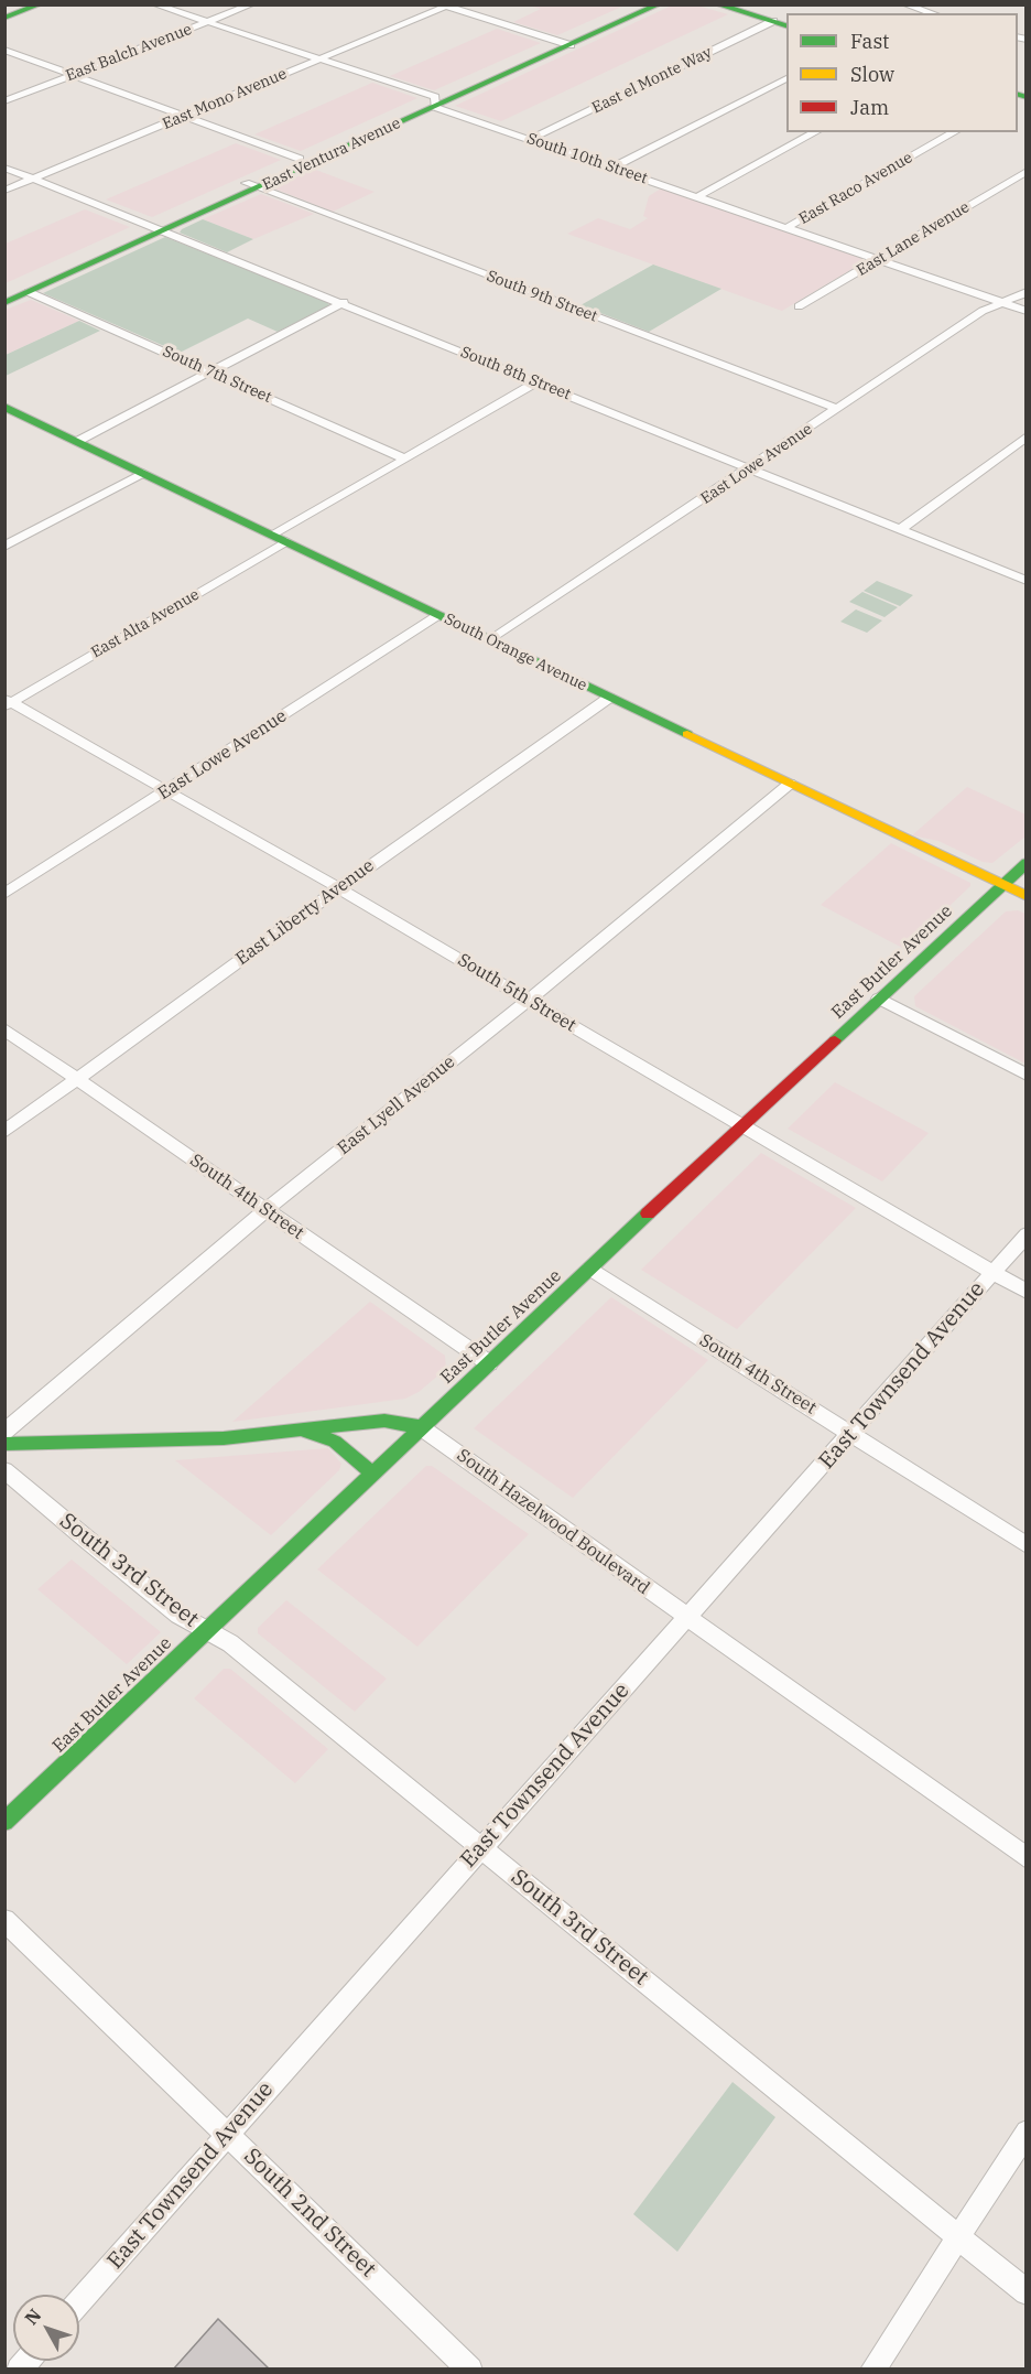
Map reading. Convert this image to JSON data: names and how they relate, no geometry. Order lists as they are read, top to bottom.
{
  "streets": {
    "street": [
      "East Balch Avenue",
      "East el Monte Way",
      "East Mono Avenue",
      "East Ventura Avenue",
      "South 10th Street",
      "East Raco Avenue",
      "East Lane Avenue",
      "South 9th Street",
      "South 8th Street",
      "South 7th Street",
      "East Lowe Avenue",
      "East Alta Avenue",
      "South Orange Avenue",
      "East Liberty Avenue",
      "East Butler Avenue",
      "South 5th Street",
      "East Lyell Avenue",
      "South 4th Street",
      "East Townsend Avenue",
      "South Hazelwood Boulevard",
      "South 3rd Street",
      "South 2nd Street"
    ]
  },
  "crossings": [
    ["East Balch Avenue", "South 10th Street"],
    ["East el Monte Way", "South 10th Street"],
    ["East Mono Avenue", "South 10th Street"],
    ["East Mono Avenue", "South 8th Street"],
    ["East Ventura Avenue", "South 10th Street"],
    ["East Ventura Avenue", "South 9th Street"],
    ["East Ventura Avenue", "South 8th Street"],
    ["East Ventura Avenue", "South 7th Street"],
    ["South 10th Street", "East Raco Avenue"],
    ["South 10th Street", "East Lane Avenue"],
    ["South 10th Street", "East Lowe Avenue"],
    ["South 9th Street", "East Lowe Avenue"],
    ["South 8th Street", "East Lowe Avenue"],
    ["South 8th Street", "East Alta Avenue"],
    ["South 7th Street", "East Alta Avenue"],
    ["East Lowe Avenue", "South Orange Avenue"],
    ["East Lowe Avenue", "South 5th Street"],
    ["East Alta Avenue", "South Orange Avenue"],
    ["East Alta Avenue", "South 5th Street"],
    ["South Orange Avenue", "East Liberty Avenue"],
    ["South Orange Avenue", "East Butler Avenue"],
    ["South Orange Avenue", "East Lyell Avenue"],
    ["East Liberty Avenue", "South 5th Street"],
    ["East Liberty Avenue", "South 4th Street"],
    ["East Butler Avenue", "South 5th Street"],
    ["East Butler Avenue", "South 4th Street"],
    ["East Butler Avenue", "South Hazelwood Boulevard"],
    ["East Butler Avenue", "South 3rd Street"],
    ["South 5th Street", "East Lyell Avenue"],
    ["South 5th Street", "East Townsend Avenue"],
    ["East Lyell Avenue", "South 4th Street"],
    ["South 4th Street", "East Townsend Avenue"],
    ["East Townsend Avenue", "South Hazelwood Boulevard"],
    ["East Townsend Avenue", "South 3rd Street"],
    ["East Townsend Avenue", "South 2nd Street"]
  ],
  "legend": ["Fast", "Slow", "Jam"],
  "north": "top left"
}
